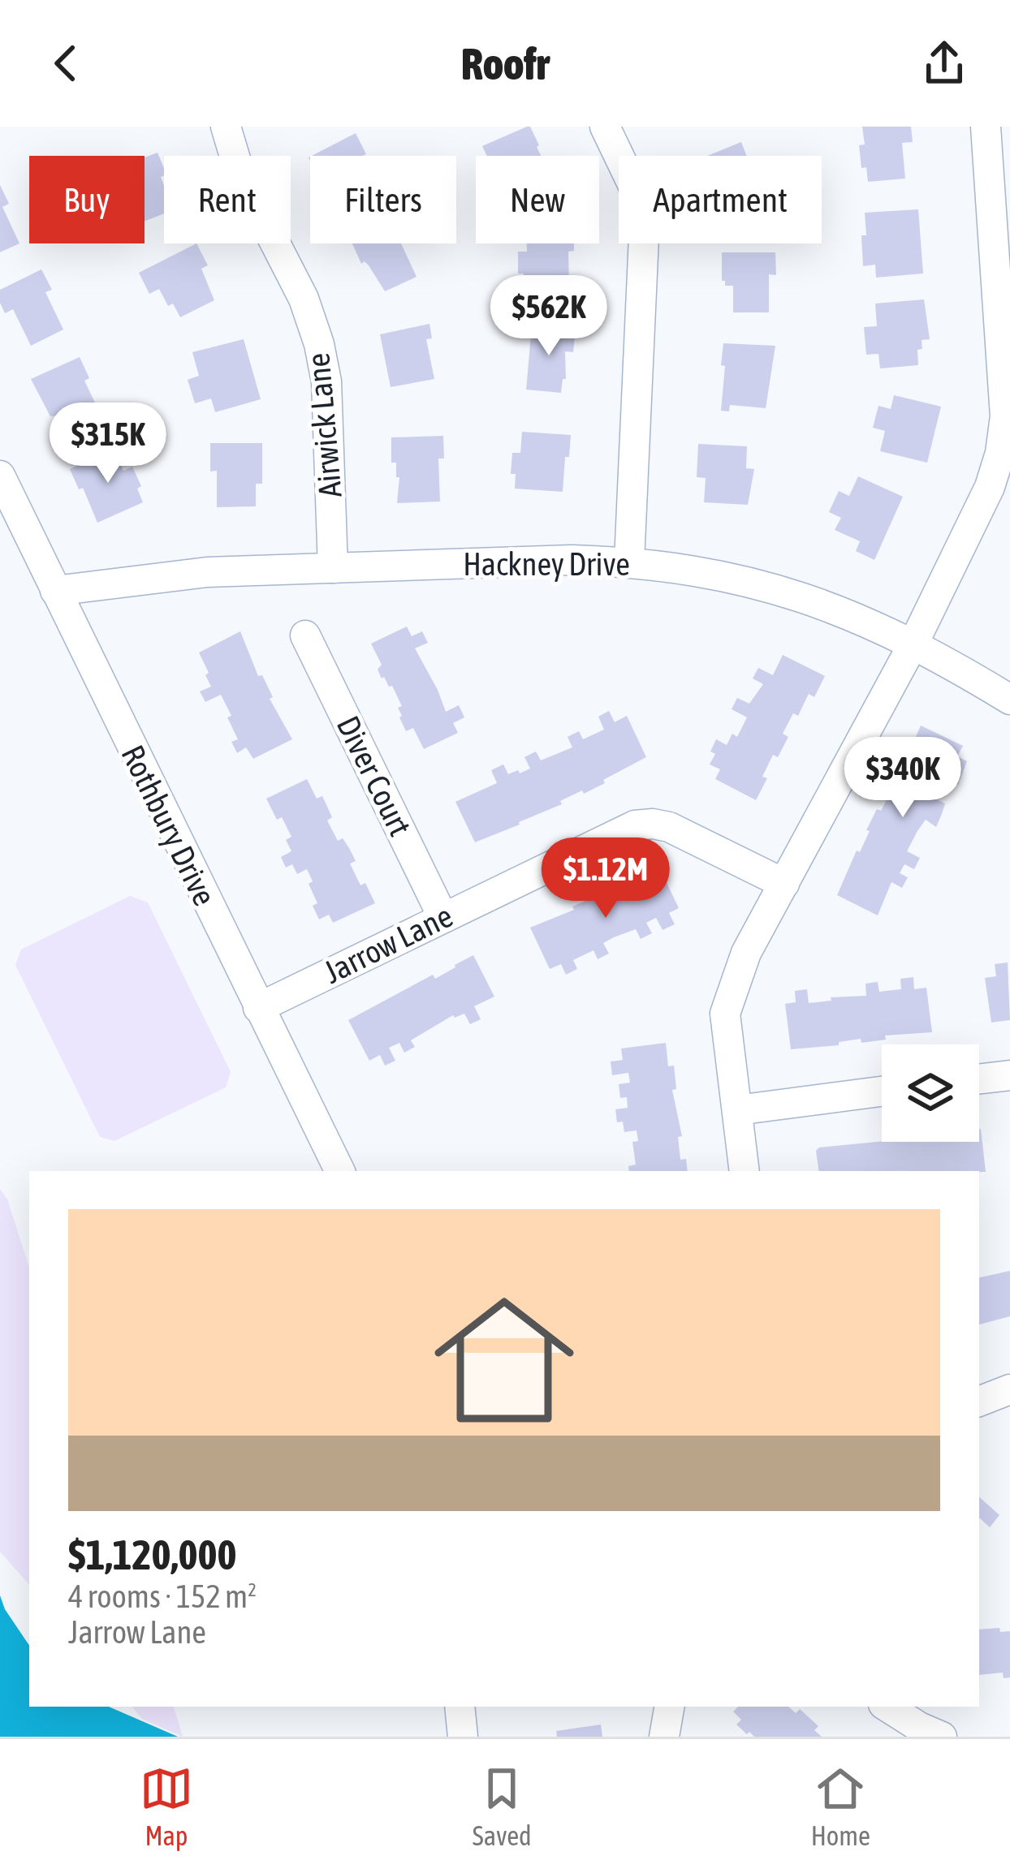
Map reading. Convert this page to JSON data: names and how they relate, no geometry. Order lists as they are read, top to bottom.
{
  "streets": {
    "street": [
      "Airwick Lane",
      "Hackney Drive",
      "Diver Court",
      "Rothbury Drive",
      "Jarrow Lane"
    ]
  },
  "crossings": [
    ["Airwick Lane", "Hackney Drive"],
    ["Hackney Drive", "Rothbury Drive"],
    ["Diver Court", "Jarrow Lane"],
    ["Rothbury Drive", "Jarrow Lane"]
  ],
  "page": {
    "header": "Roofr",
    "chip": [
      "Buy",
      "Rent",
      "Filters",
      "New",
      "Apartment"
    ],
    "price": [
      "$562K",
      "$315K",
      "$340K",
      "$1.12M"
    ],
    "list": [
      {
        "name": "$1,120,000",
        "note": "4 rooms · 152 m² · Jarrow Lane"
      }
    ],
    "tabs": ["Map", "Saved", "Home"]
  }
}
